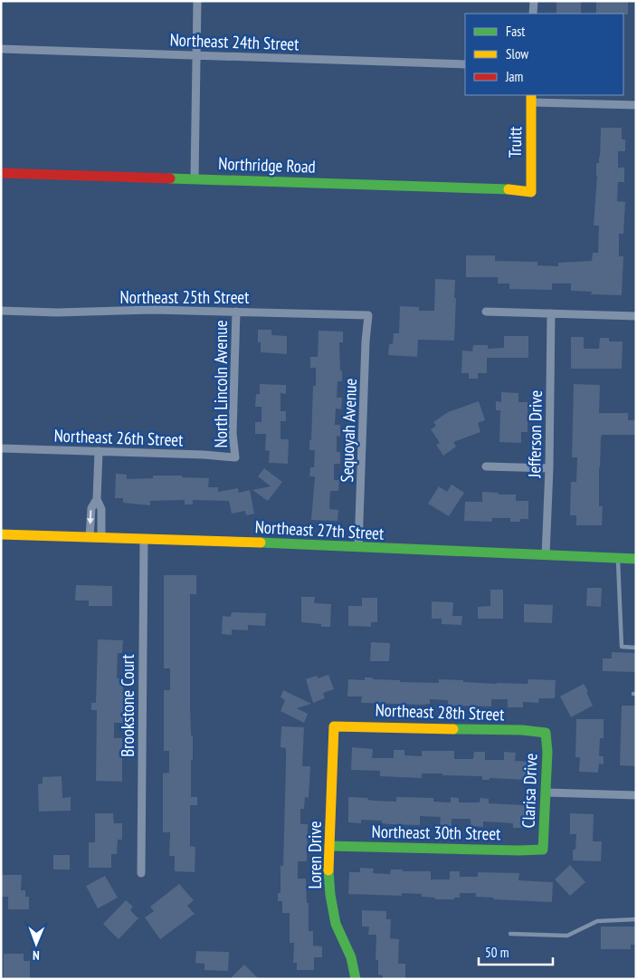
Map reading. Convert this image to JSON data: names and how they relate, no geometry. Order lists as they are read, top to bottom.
{
  "streets": {
    "street": [
      "Northeast 24th Street",
      "Truitt",
      "Northridge Road",
      "Northeast 25th Street",
      "North Lincoln Avenue",
      "Sequoyah Avenue",
      "Jefferson Drive",
      "Northeast 26th Street",
      "Northeast 27th Street",
      "Brookstone Court",
      "Northeast 28th Street",
      "Clarisa Drive",
      "Northeast 30th Street",
      "Loren Drive"
    ]
  },
  "crossings": [
    ["Truitt", "Northridge Road"],
    ["Northeast 25th Street", "North Lincoln Avenue"],
    ["Northeast 25th Street", "Sequoyah Avenue"],
    ["North Lincoln Avenue", "Northeast 26th Street"],
    ["Sequoyah Avenue", "Northeast 27th Street"],
    ["Jefferson Drive", "Northeast 27th Street"],
    ["Northeast 27th Street", "Brookstone Court"],
    ["Northeast 28th Street", "Clarisa Drive"],
    ["Northeast 28th Street", "Loren Drive"],
    ["Clarisa Drive", "Northeast 30th Street"],
    ["Northeast 30th Street", "Loren Drive"]
  ],
  "legend": ["Fast", "Slow", "Jam"],
  "scale_bar": "50 m",
  "north": "bottom"
}
